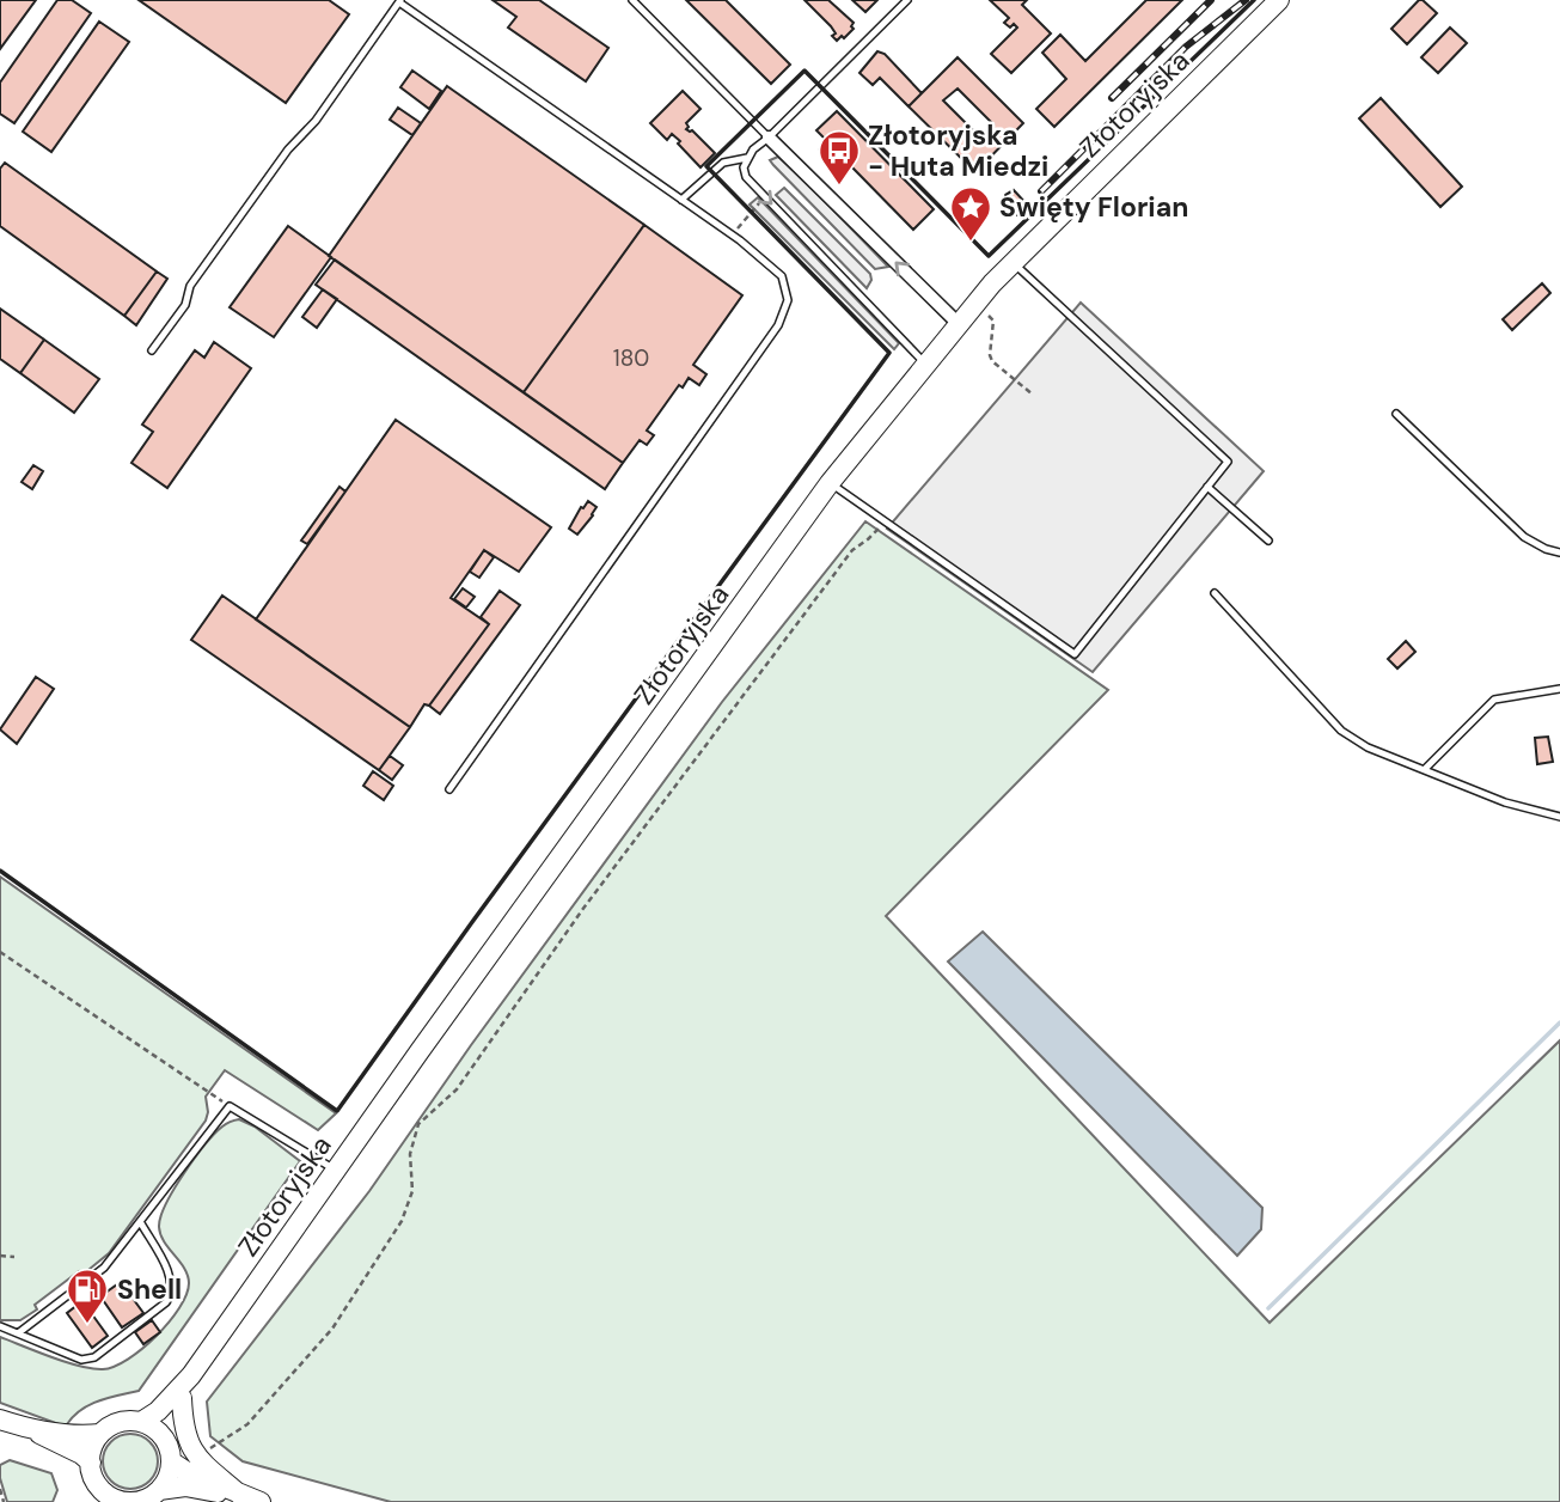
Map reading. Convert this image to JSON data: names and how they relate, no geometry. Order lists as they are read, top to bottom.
{
  "streets": {
    "main road": ["Złotoryjska"]
  },
  "places": {
    "bus stop": ["Złotoryjska - Huta Miedzi"],
    "place": ["Święty Florian"],
    "fuel station": ["Shell"]
  },
  "house_numbers": ["180"]
}
